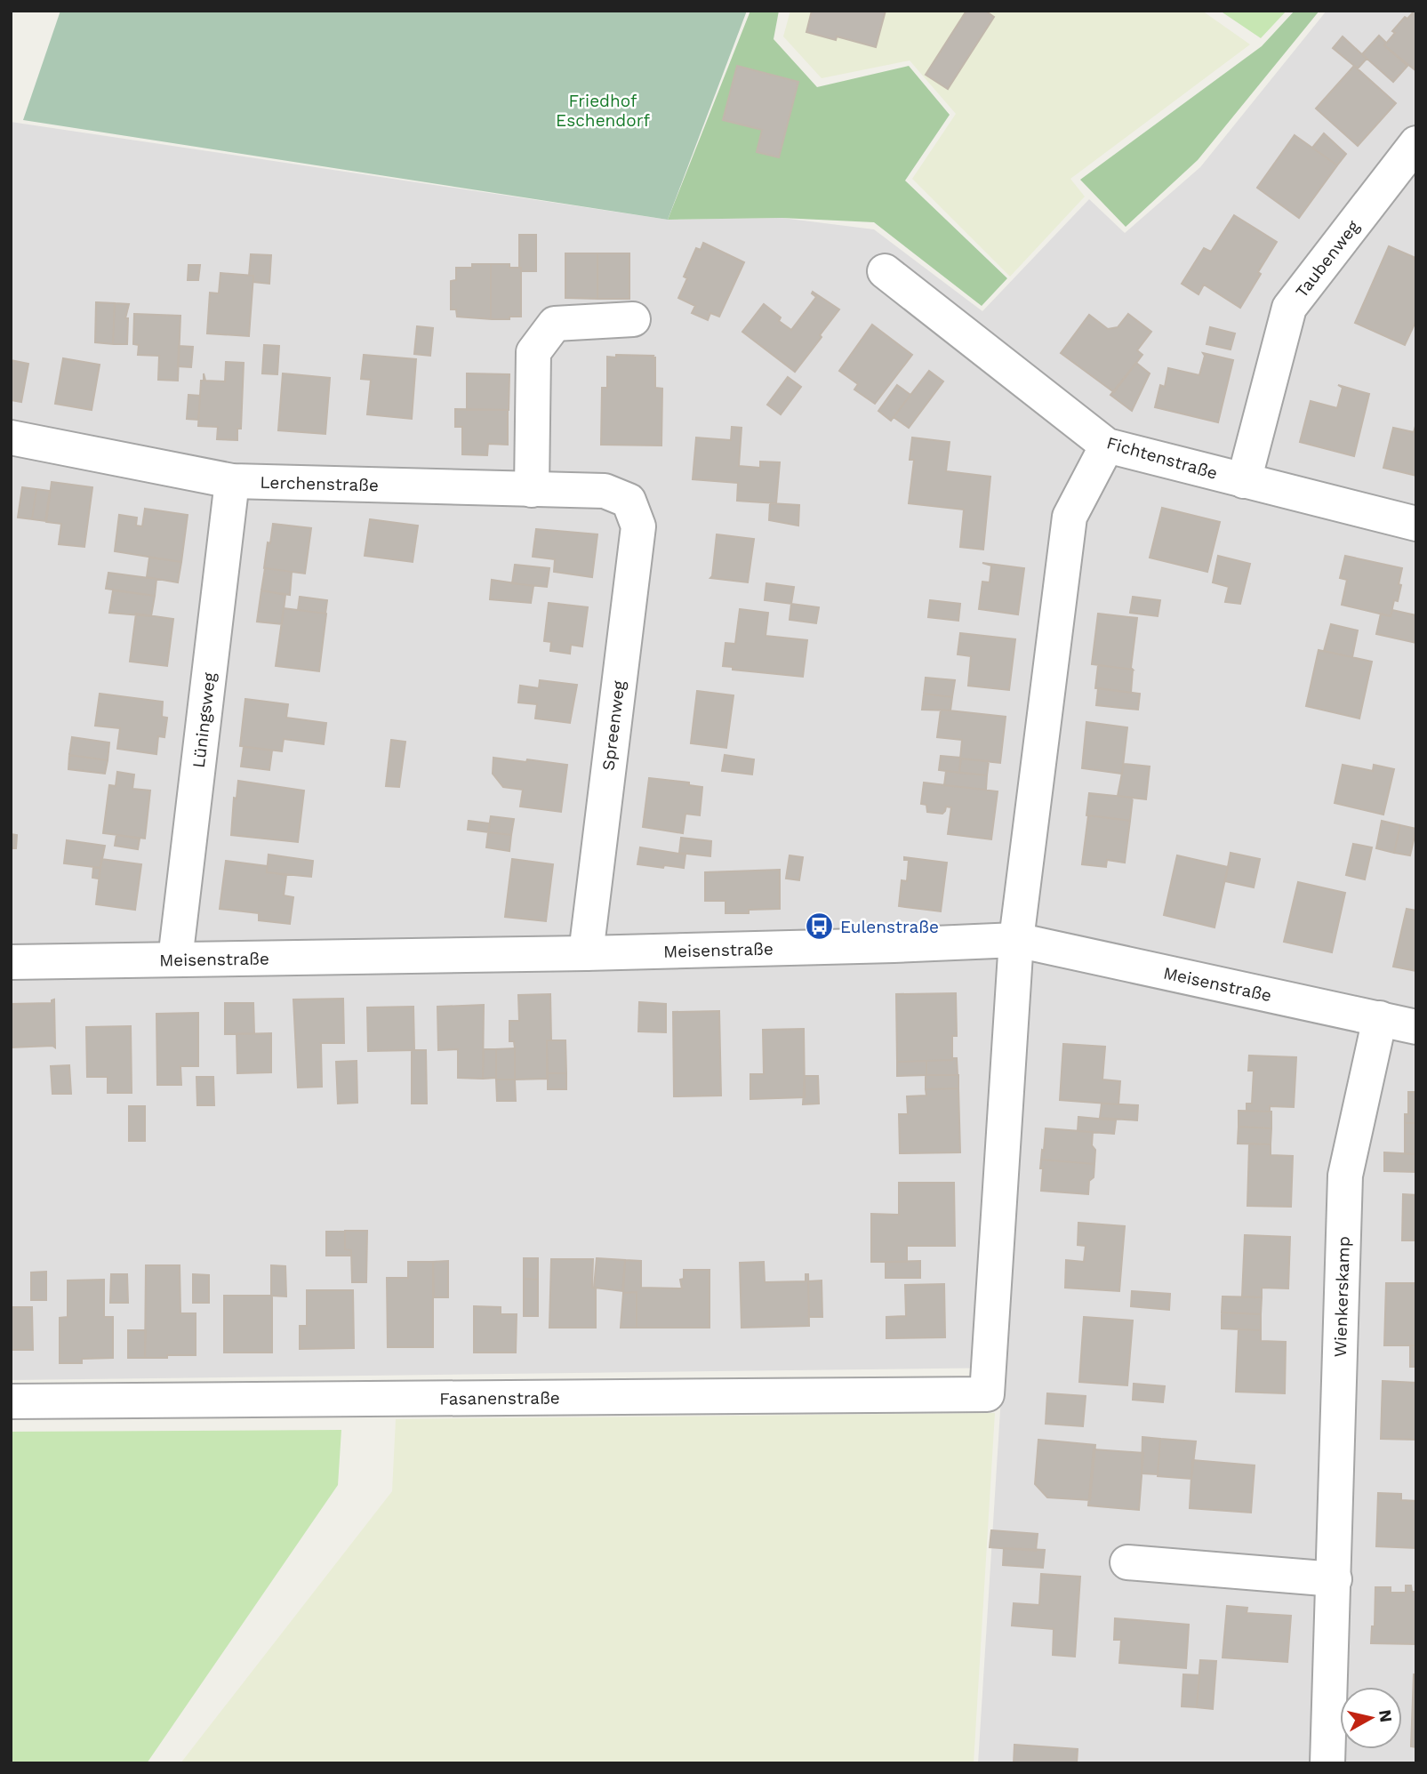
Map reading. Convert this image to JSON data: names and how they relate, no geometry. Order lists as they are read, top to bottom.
{
  "streets": {
    "street": [
      "Taubenweg",
      "Fichtenstraße",
      "Lerchenstraße",
      "Lüningsweg",
      "Spreenweg",
      "Meisenstraße",
      "Wienkerskamp",
      "Fasanenstraße"
    ]
  },
  "crossings": [
    ["Taubenweg", "Fichtenstraße"],
    ["Lerchenstraße", "Lüningsweg"],
    ["Lerchenstraße", "Spreenweg"],
    ["Lüningsweg", "Meisenstraße"],
    ["Spreenweg", "Meisenstraße"],
    ["Meisenstraße", "Wienkerskamp"],
    ["Meisenstraße", "Fasanenstraße"]
  ],
  "parks": ["Friedhof Eschendorf"],
  "places": {
    "bus stop": ["Eulenstraße"]
  },
  "north": "right"
}
